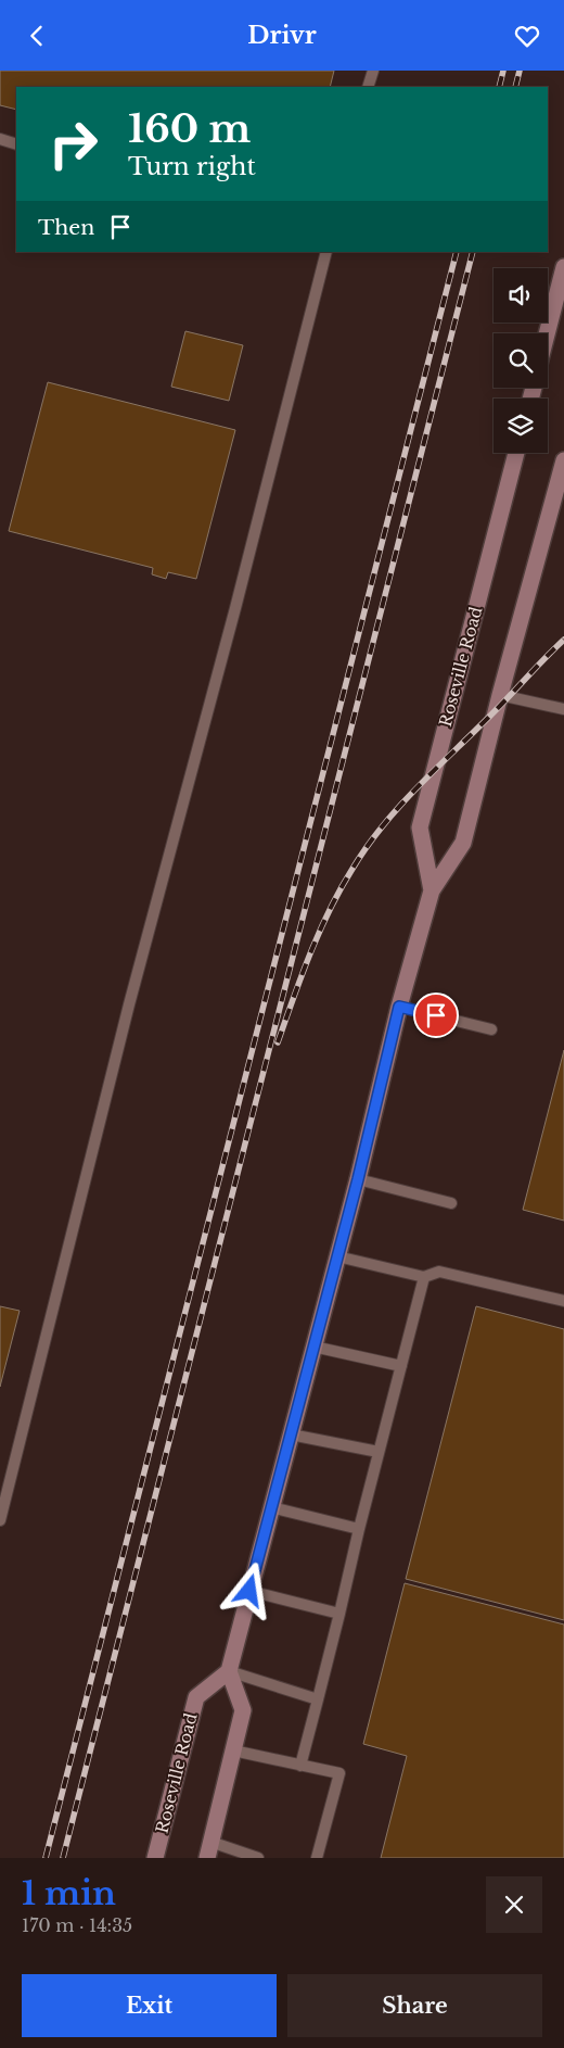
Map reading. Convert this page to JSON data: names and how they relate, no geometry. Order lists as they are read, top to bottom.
{
  "streets": {
    "main road": ["Roseville Road"]
  },
  "page": {
    "header": "Drivr",
    "turn": ["160 m", "Turn right"],
    "then": "Then",
    "heading": ["1 min", "170 m · 14:35"],
    "buttons": ["Exit", "Share"]
  }
}
